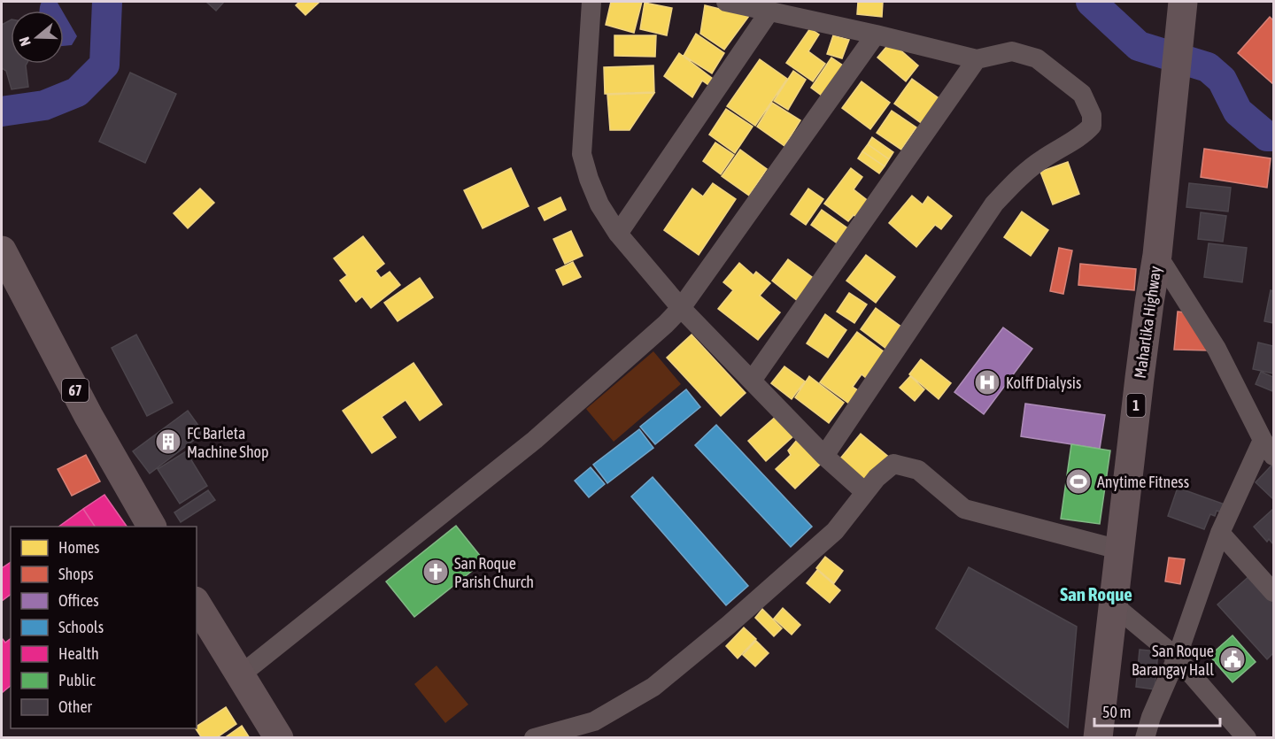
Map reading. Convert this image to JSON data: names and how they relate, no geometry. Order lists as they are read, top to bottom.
{
  "streets": {
    "main road": ["Maharlika Highway", "67", "1"]
  },
  "districts": ["San Roque"],
  "places": {
    "hospital": ["Kolff Dialysis"],
    "building": ["FC Barleta Machine Shop"],
    "sports": ["Anytime Fitness"],
    "church": ["San Roque Parish Church"],
    "public building": ["San Roque Barangay Hall"]
  },
  "legend": [
    "Homes",
    "Shops",
    "Offices",
    "Schools",
    "Health",
    "Public",
    "Other"
  ],
  "scale_bar": "50 m",
  "north": "left"
}
